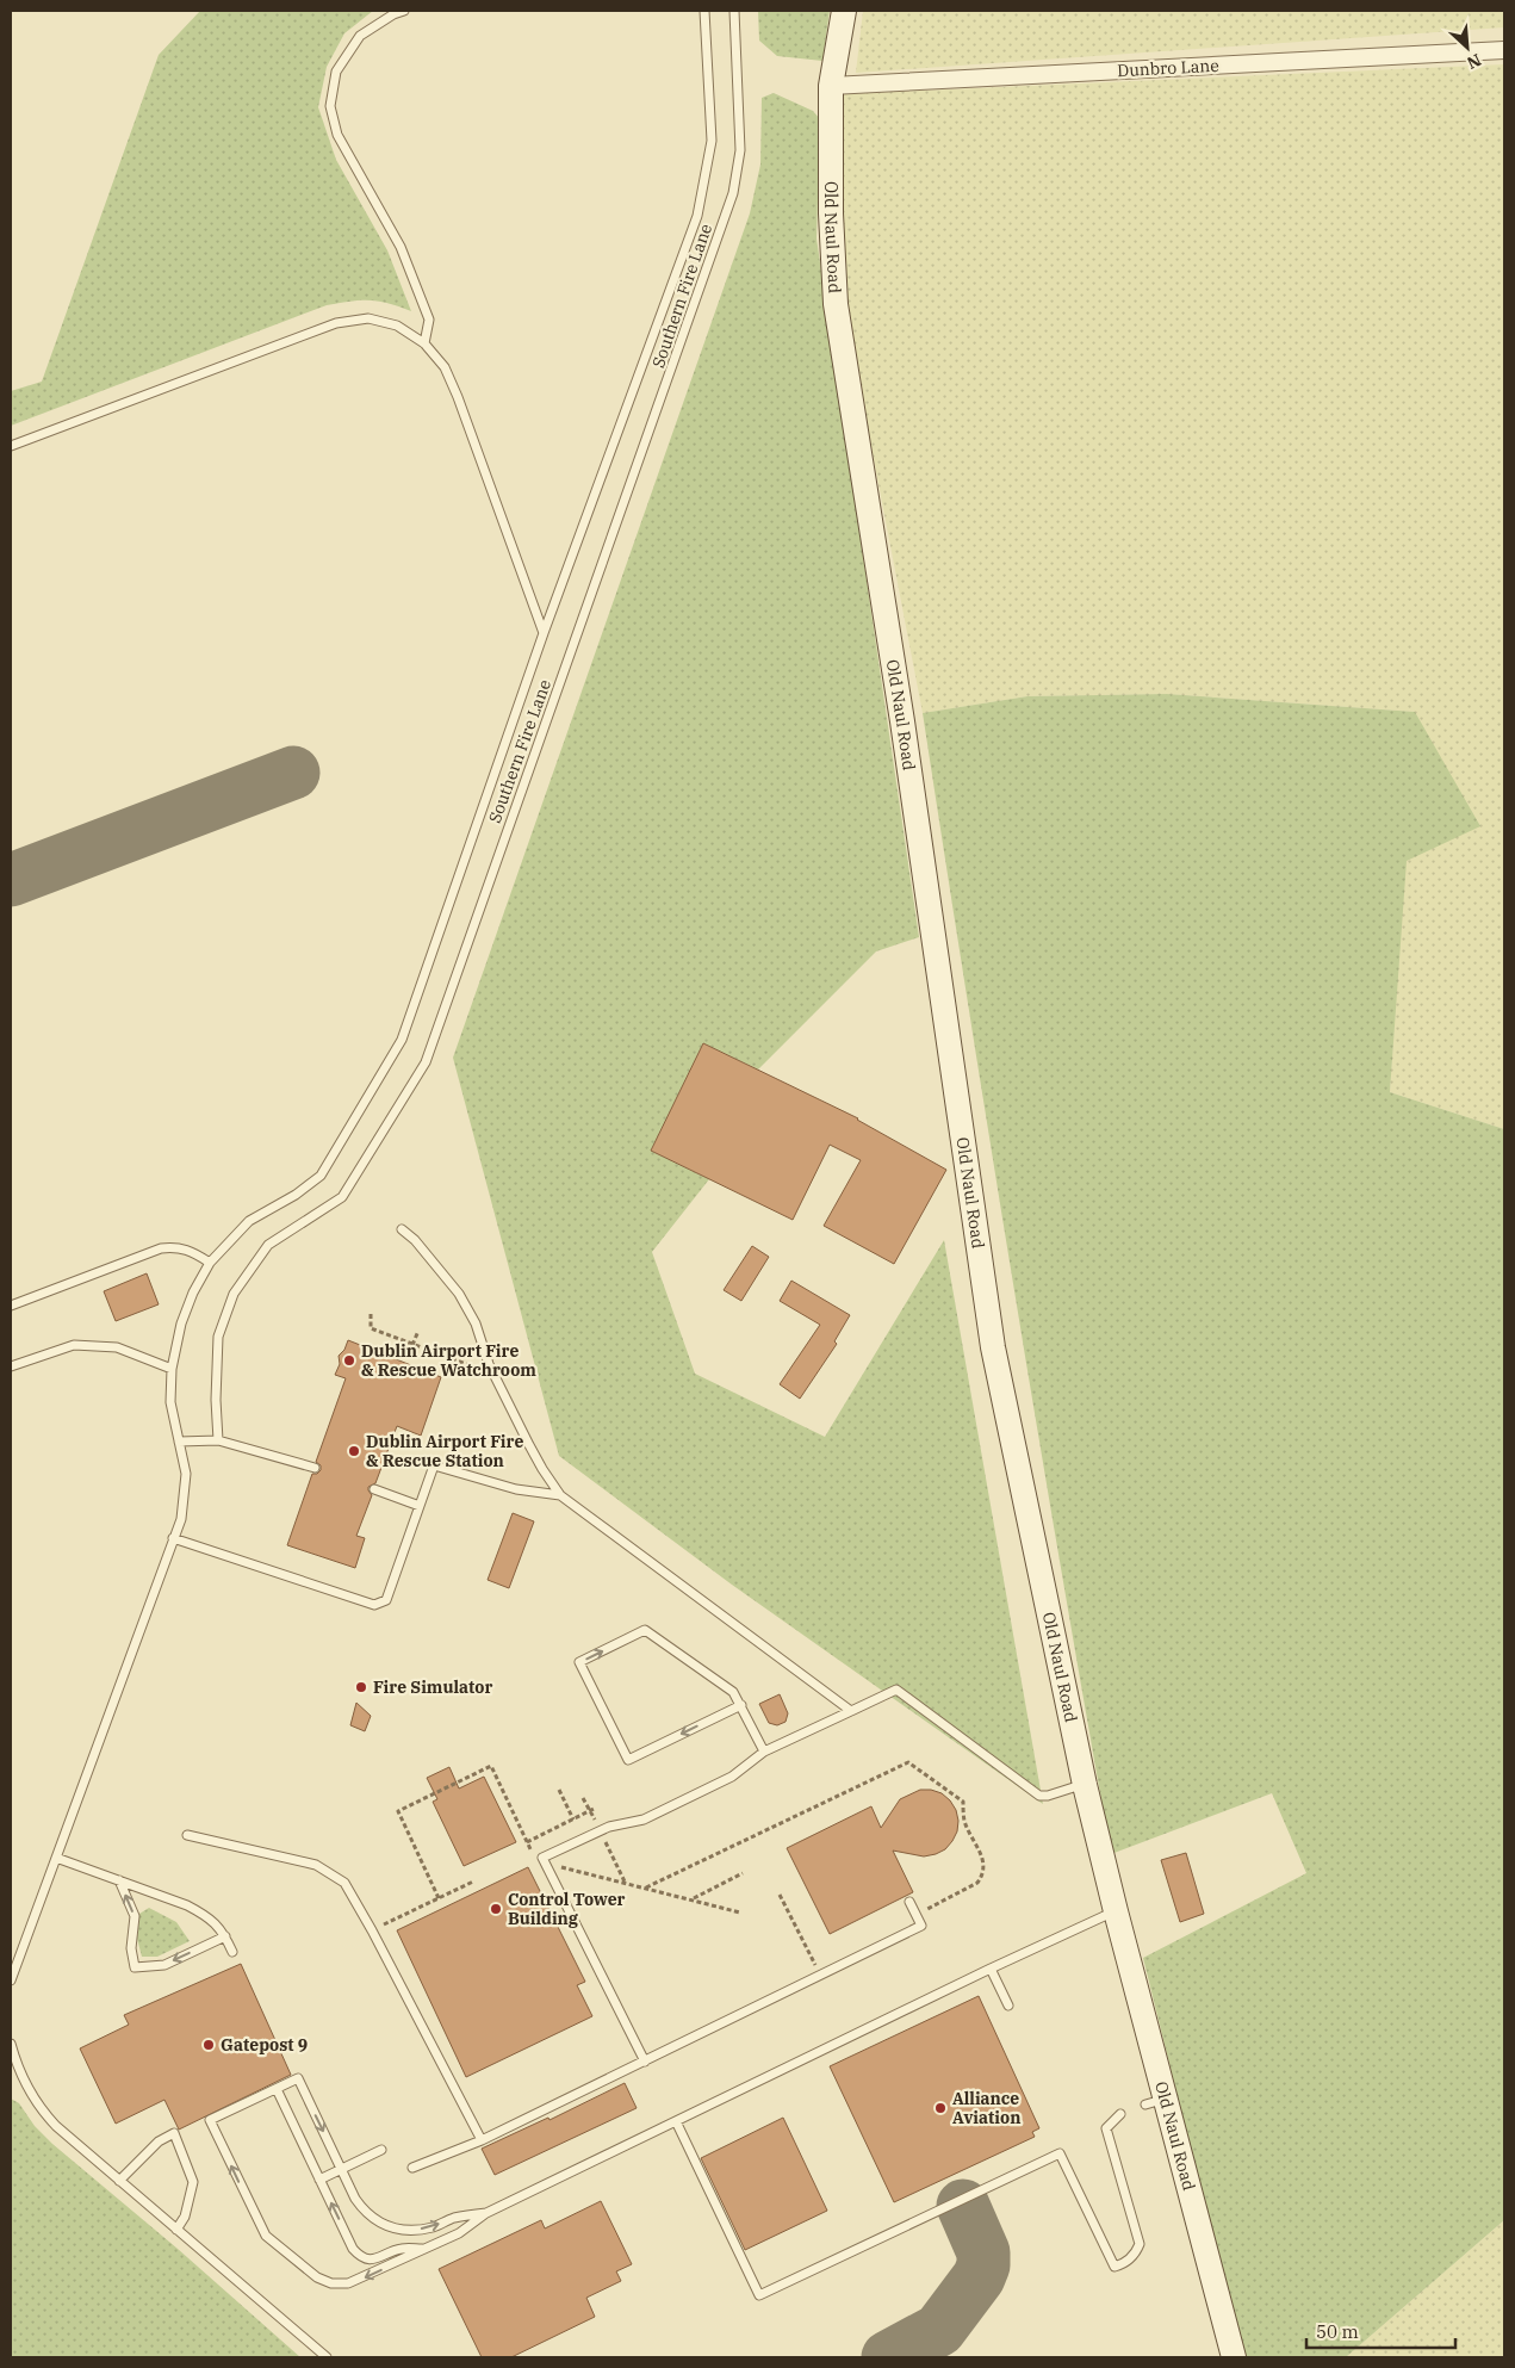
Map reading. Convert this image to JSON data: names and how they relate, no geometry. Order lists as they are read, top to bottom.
{
  "streets": {
    "main road": ["Old Naul Road"],
    "street": ["Dunbro Lane"],
    "lane": ["Southern Fire Lane"]
  },
  "crossings": [
    ["Dunbro Lane", "Old Naul Road"]
  ],
  "places": [
    "Dublin Airport Fire & Rescue Watchroom",
    "Dublin Airport Fire & Rescue Station",
    "Fire Simulator",
    "Control Tower Building",
    "Gatepost 9",
    "Alliance Aviation"
  ],
  "scale_bar": "50 m",
  "north": "bottom right"
}
